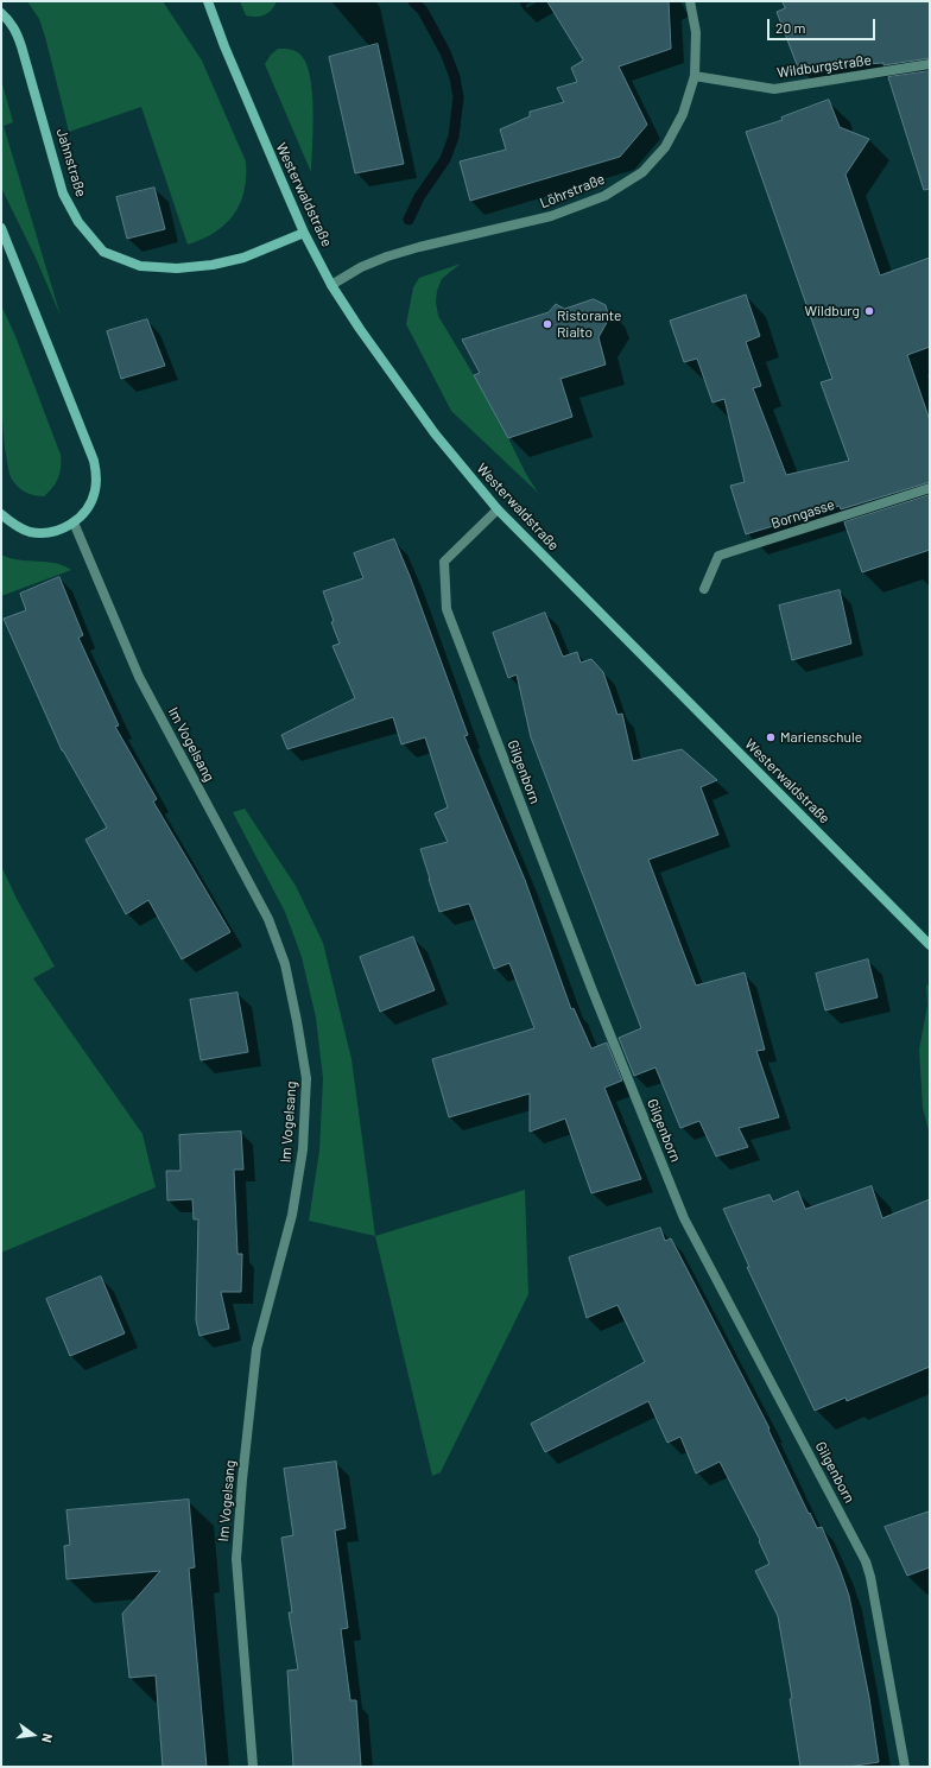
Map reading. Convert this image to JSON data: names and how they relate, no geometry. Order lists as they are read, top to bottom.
{
  "streets": {
    "main road": ["Jahnstraße", "Westerwaldstraße"],
    "street": [
      "Wildburgstraße",
      "Löhrstraße",
      "Borngasse",
      "Im Vogelsang",
      "Gilgenborn"
    ]
  },
  "crossings": [
    ["Wildburgstraße", "Löhrstraße"],
    ["Jahnstraße", "Westerwaldstraße"],
    ["Löhrstraße", "Westerwaldstraße"],
    ["Westerwaldstraße", "Gilgenborn"]
  ],
  "places": ["Wildburg", "Ristorante Rialto", "Marienschule"],
  "scale_bar": "20 m",
  "north": "right"
}
